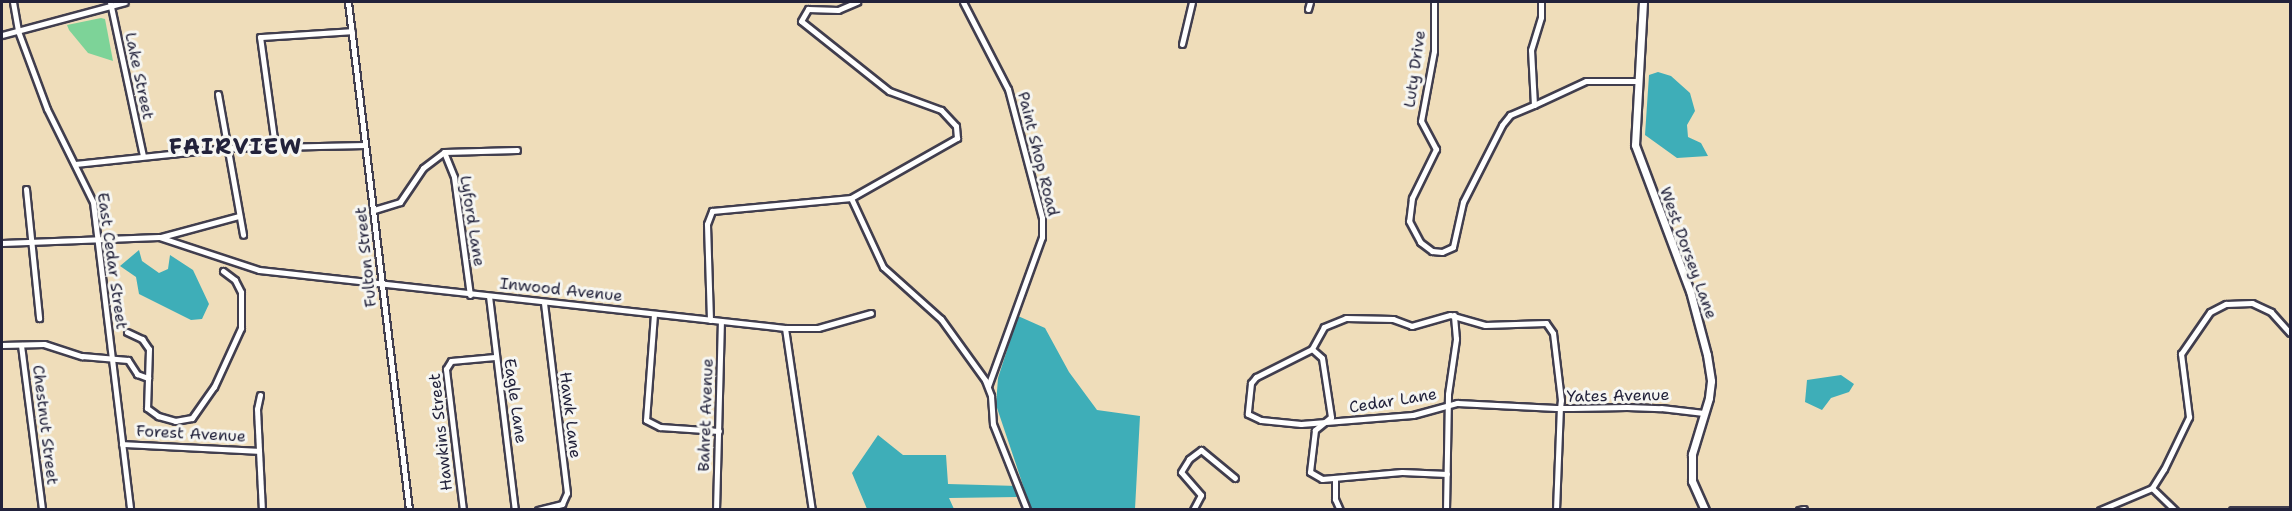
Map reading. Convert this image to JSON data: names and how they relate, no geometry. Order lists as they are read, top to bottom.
{
  "streets": {
    "street": [
      "Luty Drive",
      "Lake Street",
      "Paint Shop Road",
      "Lyford Lane",
      "West Dorsey Lane",
      "Fulton Street",
      "East Cedar Street",
      "Inwood Avenue",
      "Yates Avenue",
      "Eagle Lane",
      "Cedar Lane",
      "Hawk Lane",
      "Bahret Avenue",
      "Chestnut Street",
      "Hawkins Street",
      "Forest Avenue"
    ]
  },
  "crossings": [
    ["Luty Drive", "West Dorsey Lane"],
    ["Lyford Lane", "Inwood Avenue"],
    ["West Dorsey Lane", "Yates Avenue"],
    ["Fulton Street", "Inwood Avenue"],
    ["East Cedar Street", "Forest Avenue"],
    ["Inwood Avenue", "Eagle Lane"],
    ["Inwood Avenue", "Hawk Lane"],
    ["Inwood Avenue", "Bahret Avenue"],
    ["Yates Avenue", "Cedar Lane"],
    ["Eagle Lane", "Hawkins Street"]
  ],
  "districts": ["FAIRVIEW"]
}
